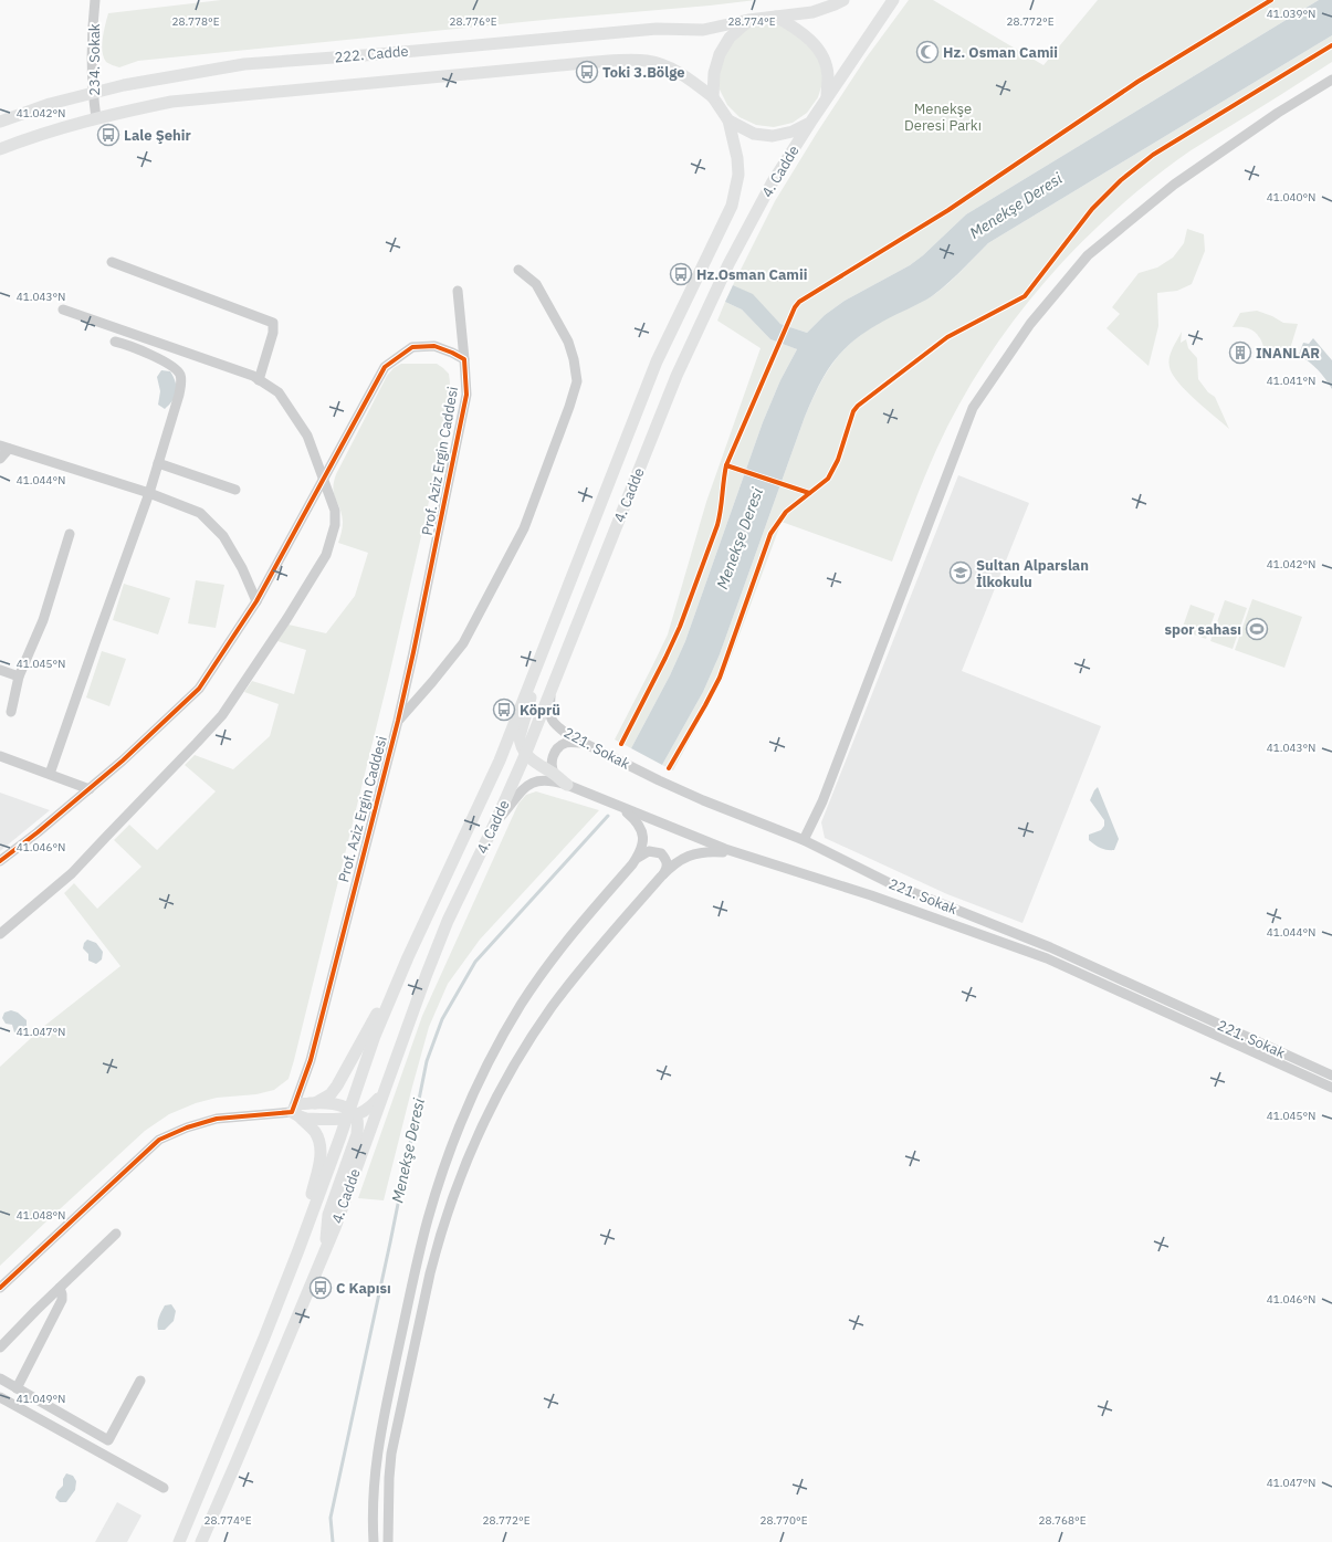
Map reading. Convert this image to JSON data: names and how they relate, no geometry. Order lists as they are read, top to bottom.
{
  "streets": {
    "main road": ["222. Cadde", "4. Cadde"],
    "street": ["234. Sokak", "Prof. Aziz Ergin Caddesi", "221. Sokak"]
  },
  "crossings": [
    ["222. Cadde", "234. Sokak"],
    ["222. Cadde", "4. Cadde"],
    ["4. Cadde", "221. Sokak"]
  ],
  "water": ["Menekşe Deresi"],
  "parks": ["Menekşe Deresi Parkı"],
  "places": {
    "mosque": ["Hz. Osman Camii"],
    "bus stop": [
      "Toki 3.Bölge",
      "Lale Şehir",
      "Hz.Osman Camii",
      "Köprü",
      "C Kapısı"
    ],
    "building": ["INANLAR"],
    "school or university": ["Sultan Alparslan İlkokulu"],
    "sports": ["spor sahası"]
  },
  "coordinates": [
    "41.039°N",
    "28.778°E",
    "28.774°E",
    "28.772°E",
    "28.776°E",
    "41.042°N",
    "41.040°N",
    "41.043°N",
    "41.041°N",
    "41.044°N",
    "41.045°N",
    "41.046°N",
    "41.047°N",
    "41.048°N",
    "41.049°N",
    "28.770°E",
    "28.768°E"
  ]
}
